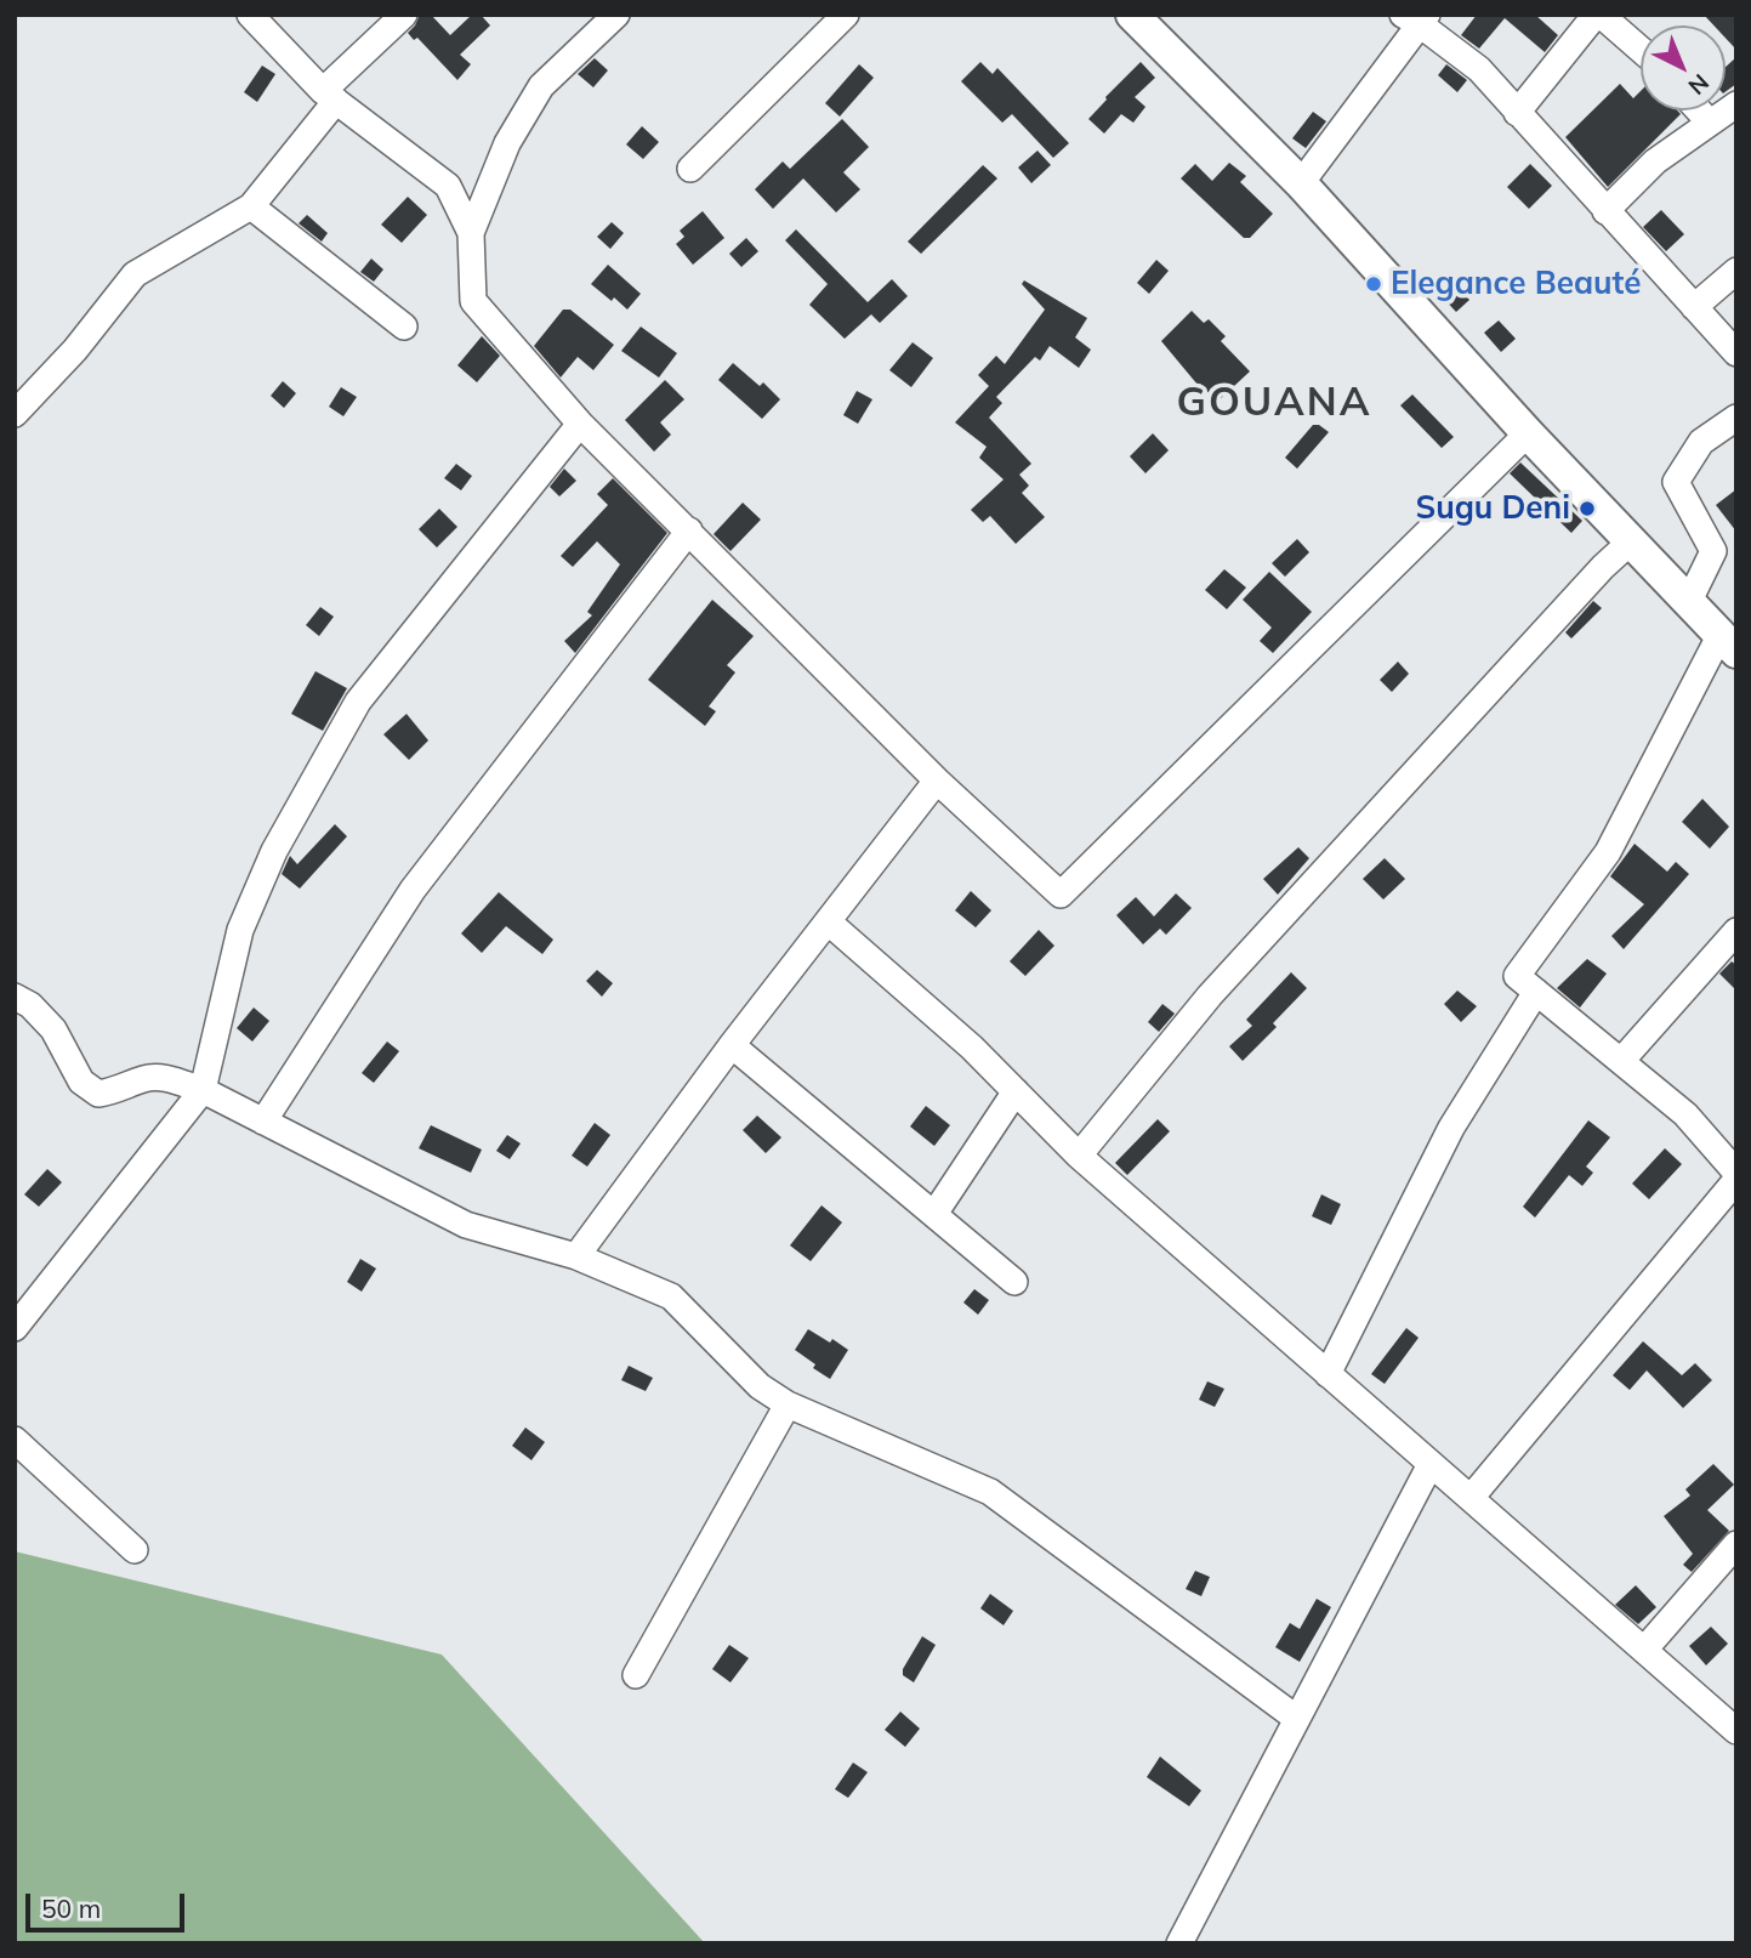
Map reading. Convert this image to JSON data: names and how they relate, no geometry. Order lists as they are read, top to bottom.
{
  "districts": ["GOUANA"],
  "places": ["Elegance Beauté", "Sugu Deni"],
  "scale_bar": "50 m",
  "north": "bottom right"
}
